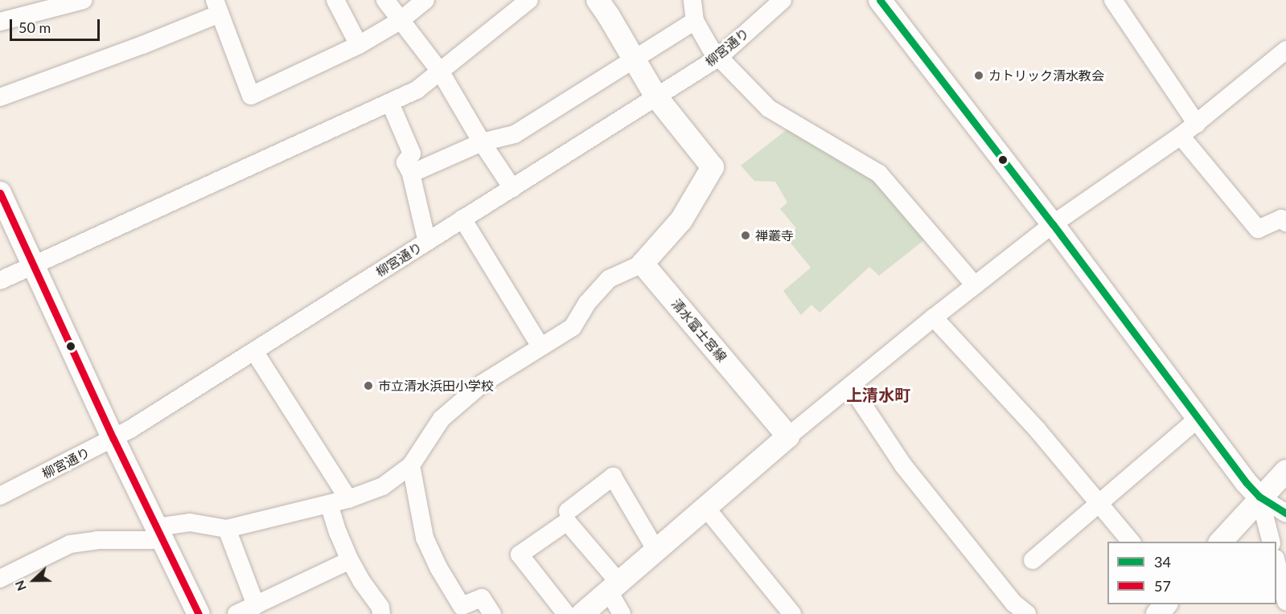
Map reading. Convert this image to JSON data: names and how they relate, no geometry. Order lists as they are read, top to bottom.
{
  "streets": {
    "main road": ["清水富士宮線"],
    "street": ["柳宮通り"]
  },
  "districts": ["上清水町"],
  "places": ["カトリック清水教会", "禅叢寺", "市立清水浜田小学校"],
  "lines": ["transit line 34", "transit line 57"],
  "legend": ["34", "57"],
  "scale_bar": "50 m",
  "north": "left"
}
